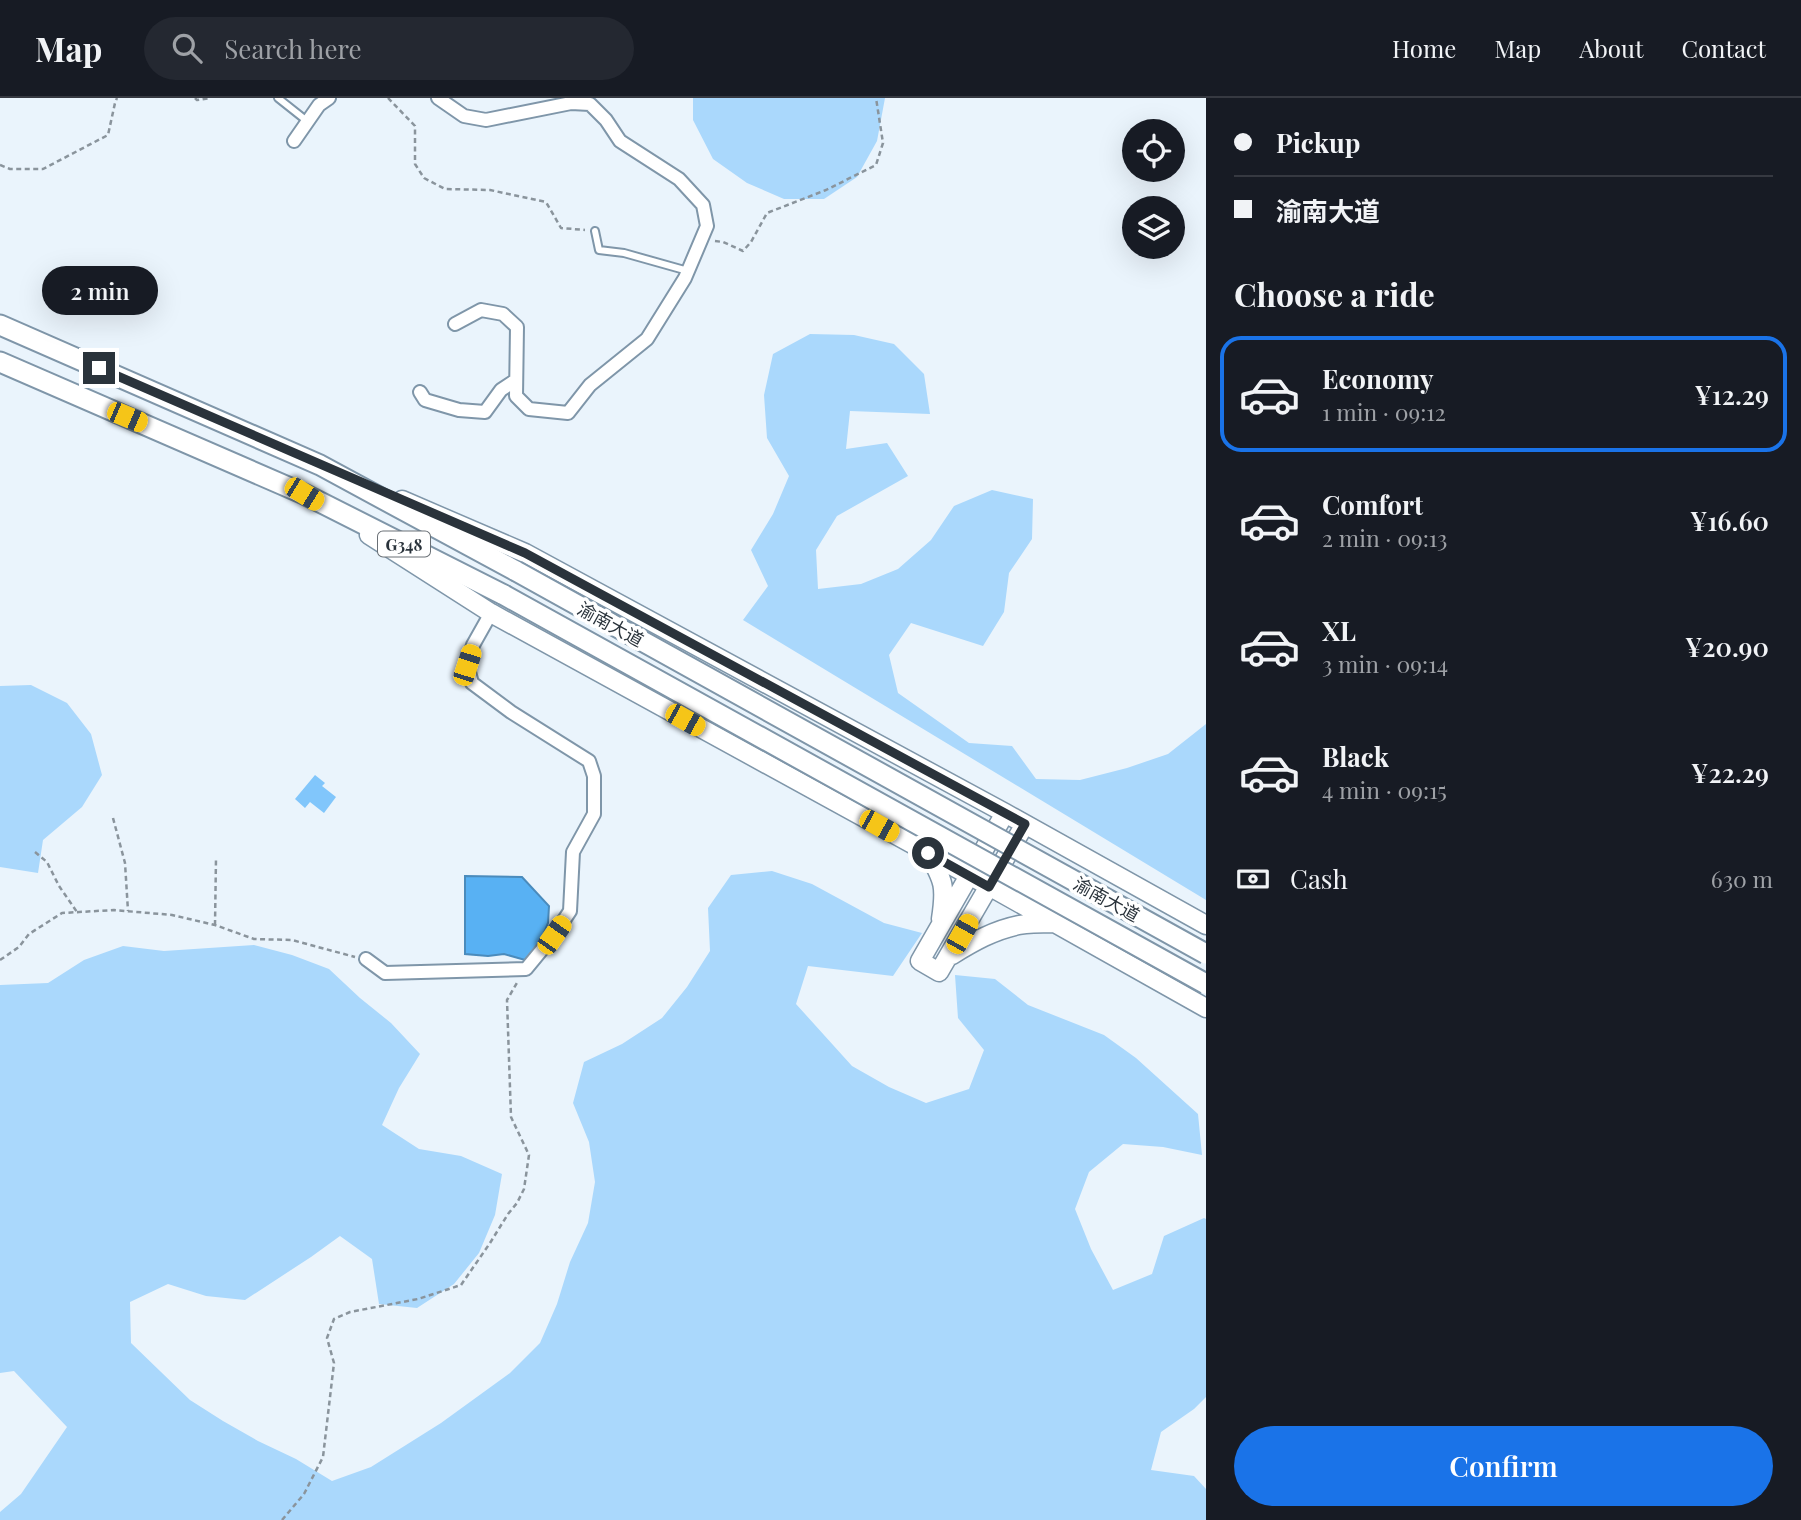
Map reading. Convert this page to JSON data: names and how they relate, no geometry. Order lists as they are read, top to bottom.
{
  "streets": {
    "highway": ["G348", "渝南大道"]
  },
  "page": {
    "header": "Map",
    "search": "Search here",
    "nav": [
      "Home",
      "Map",
      "About",
      "Contact"
    ],
    "banner": ["Pickup", "渝南大道"],
    "heading": "Choose a ride",
    "bubble": "2 min",
    "list": [
      {
        "name": "Economy",
        "note": "1 min · 09:12",
        "value": "¥12.29"
      },
      {
        "name": "Comfort",
        "note": "2 min · 09:13",
        "value": "¥16.60"
      },
      {
        "name": "XL",
        "note": "3 min · 09:14",
        "value": "¥20.90"
      },
      {
        "name": "Black",
        "note": "4 min · 09:15",
        "value": "¥22.29"
      }
    ],
    "pay": ["Cash", "630 m"],
    "buttons": "Confirm"
  }
}
